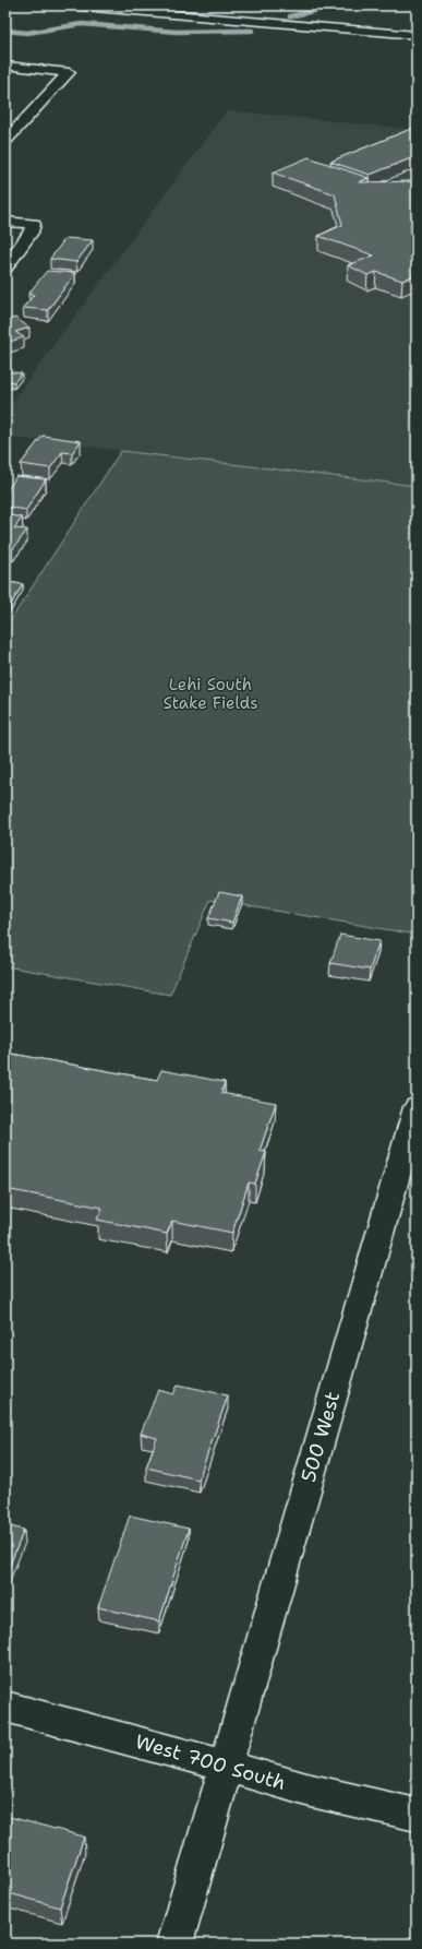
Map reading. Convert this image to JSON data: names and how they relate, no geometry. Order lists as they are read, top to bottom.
{
  "streets": {
    "street": ["500 West", "West 700 South"]
  },
  "crossings": [
    ["500 West", "West 700 South"]
  ],
  "parks": ["Lehi South Stake Fields"]
}
